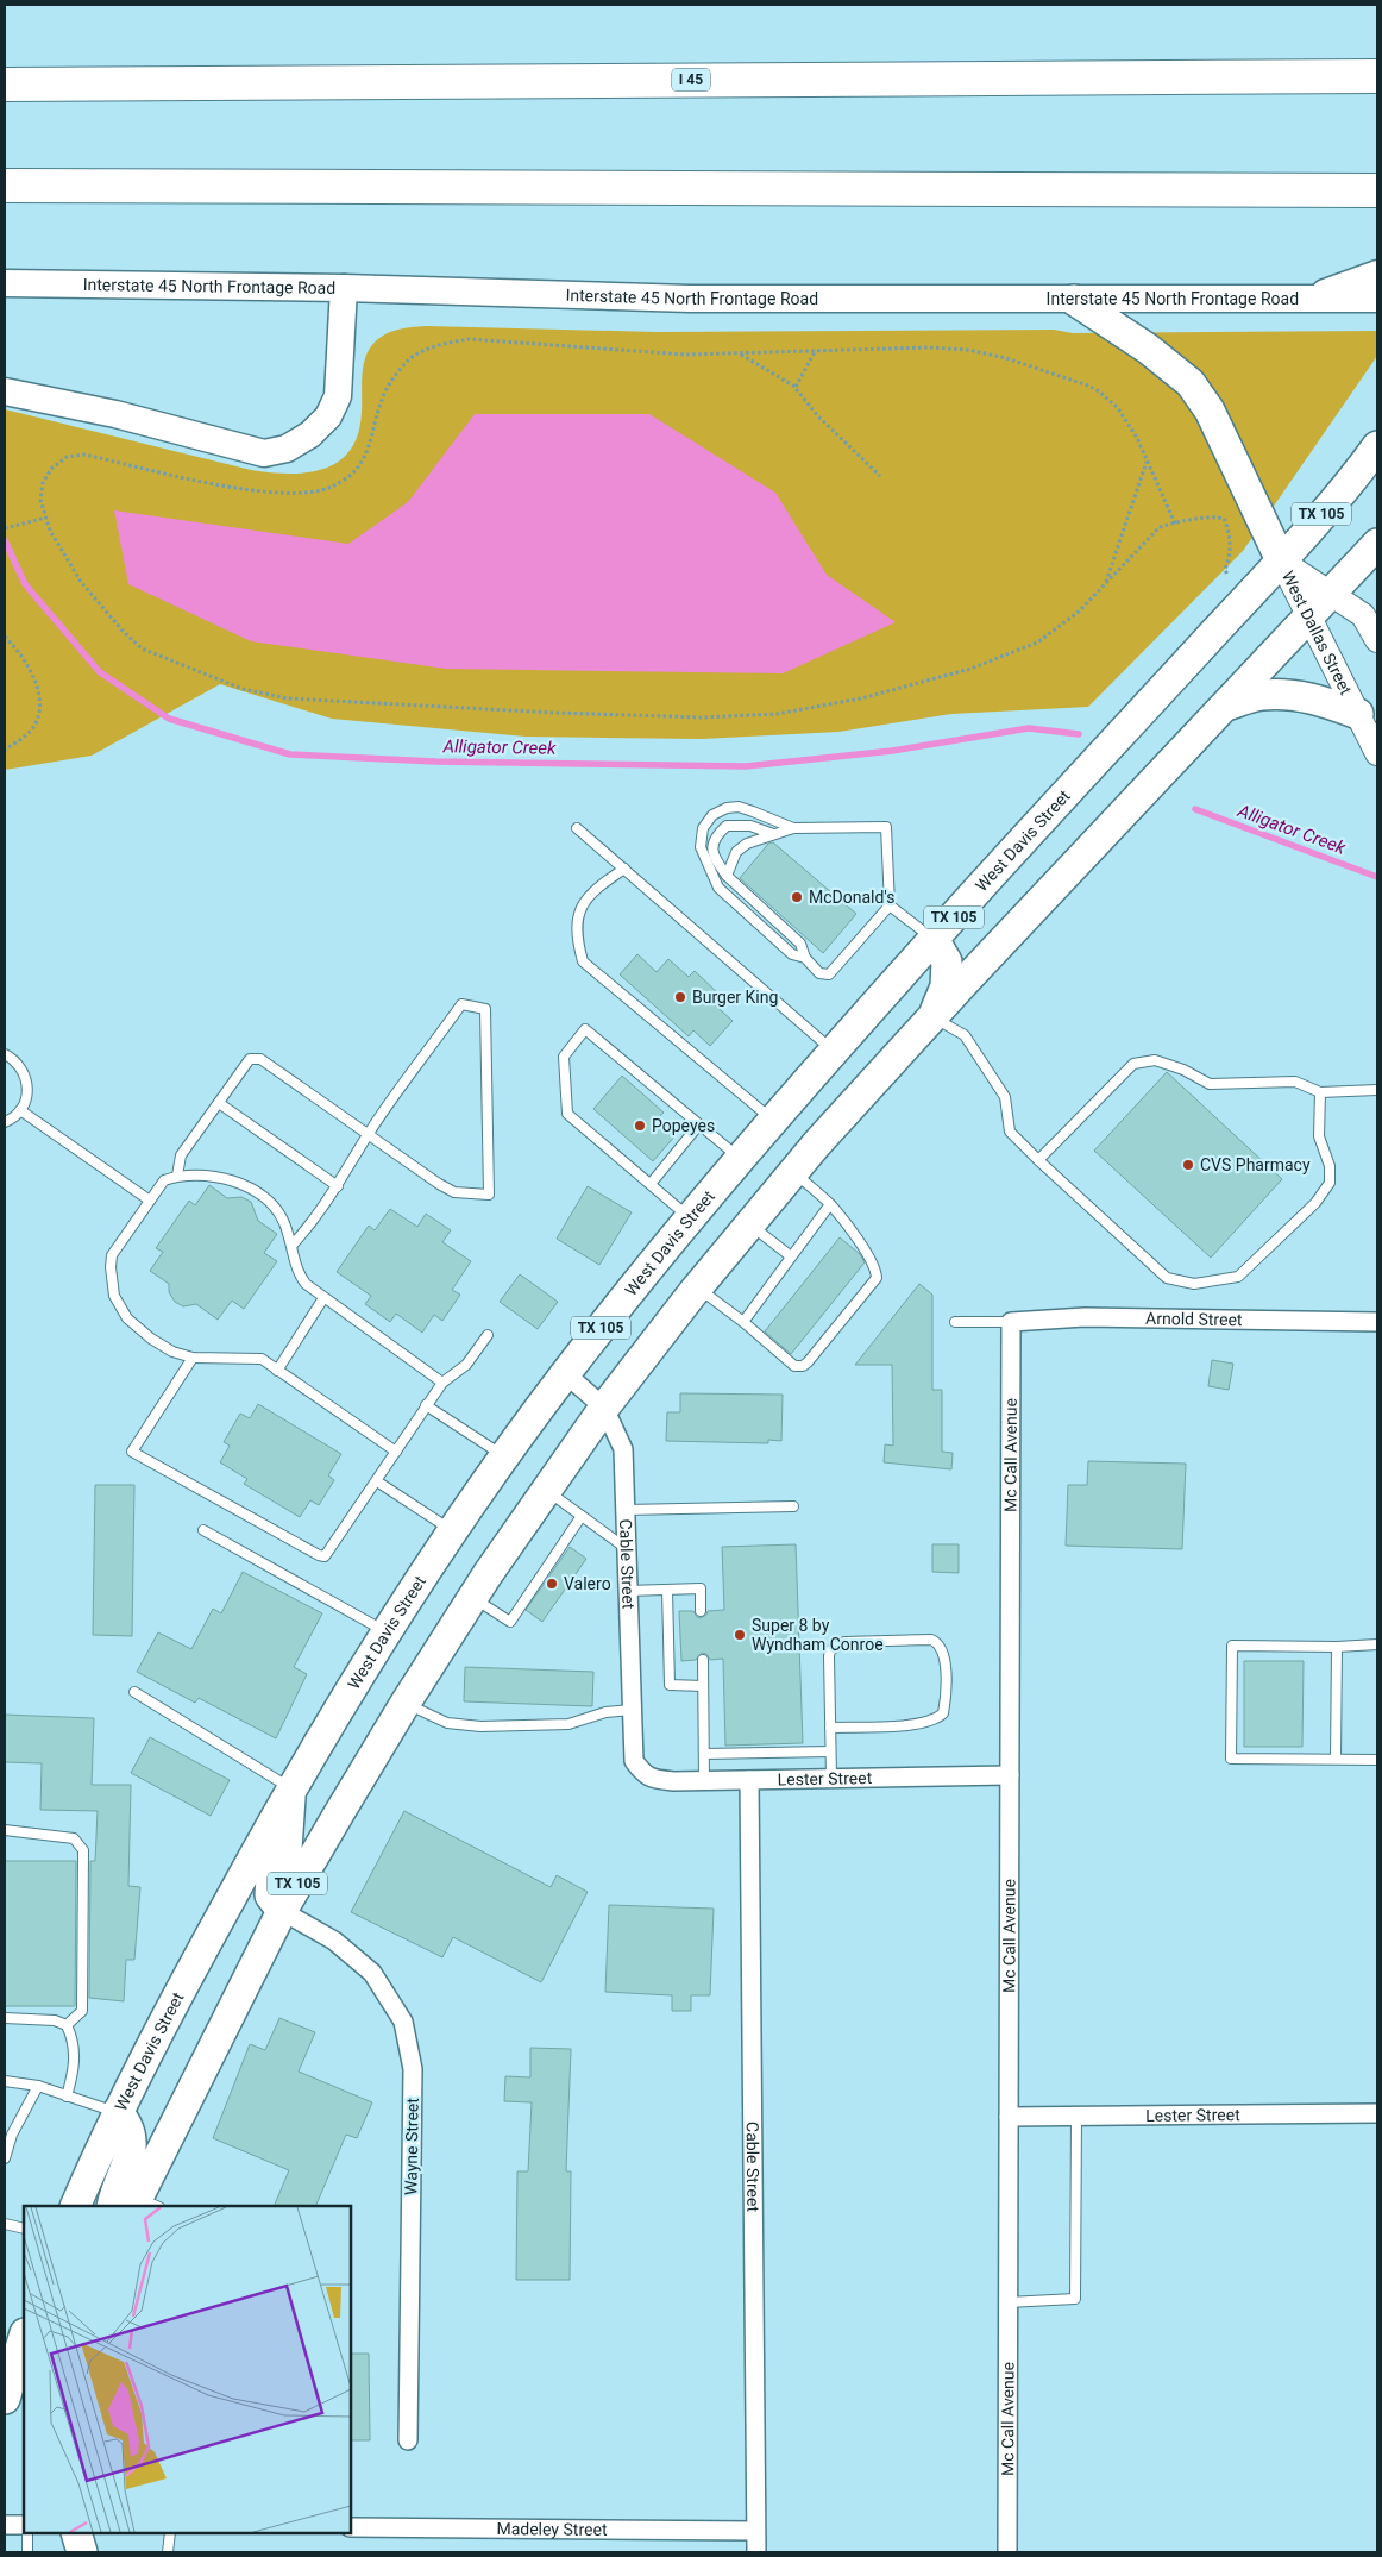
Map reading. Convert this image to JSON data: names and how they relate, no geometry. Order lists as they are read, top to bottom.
{
  "streets": {
    "highway": ["I 45"],
    "main road": ["Interstate 45 North Frontage Road", "TX 105", "West Davis Street"],
    "street": [
      "West Dallas Street",
      "Arnold Street",
      "Mc Call Avenue",
      "Cable Street",
      "Lester Street",
      "Wayne Street",
      "Madeley Street"
    ]
  },
  "crossings": [
    ["TX 105", "West Dallas Street"],
    ["TX 105", "Cable Street"],
    ["TX 105", "Wayne Street"],
    ["West Dallas Street", "West Davis Street"],
    ["West Davis Street", "Cable Street"],
    ["Arnold Street", "Mc Call Avenue"],
    ["Mc Call Avenue", "Lester Street"],
    ["Cable Street", "Lester Street"],
    ["Cable Street", "Madeley Street"]
  ],
  "water": ["Alligator Creek"],
  "places": [
    "McDonald's",
    "Burger King",
    "Popeyes",
    "CVS Pharmacy",
    "Valero",
    "Super 8 by Wyndham Conroe"
  ]
}
